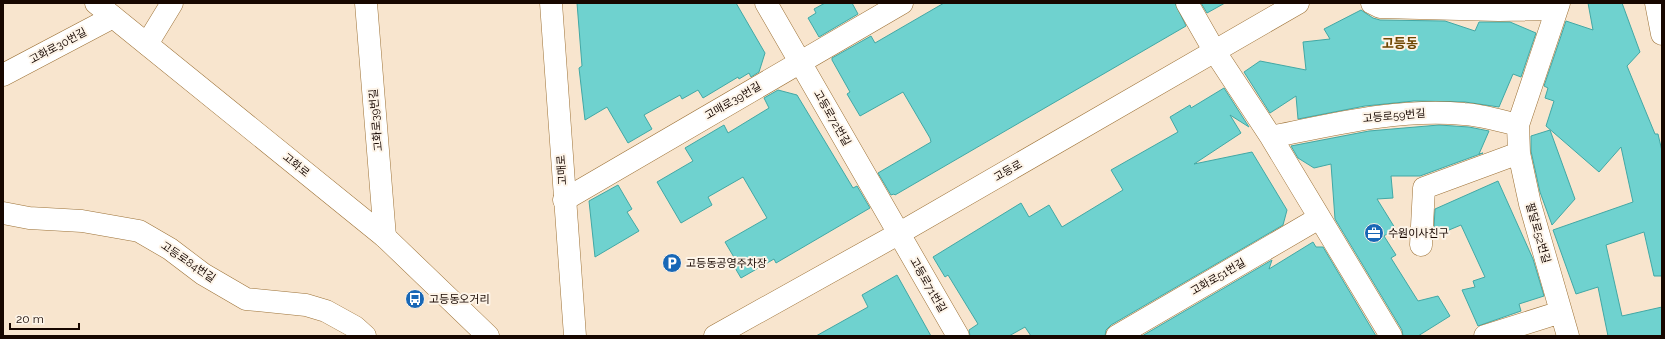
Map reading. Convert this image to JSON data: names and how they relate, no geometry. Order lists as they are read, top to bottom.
{
  "streets": {
    "street": [
      "고화로30번길",
      "고매로39번길",
      "고등로59번길",
      "고등로72번길",
      "고화로39번길",
      "고화로",
      "고매로",
      "고등로",
      "팔달로52번길",
      "고등로84번길",
      "고화로51번길",
      "고등로71번길"
    ]
  },
  "crossings": [
    ["고화로30번길", "고화로"],
    ["고매로39번길", "고등로72번길"],
    ["고매로39번길", "고매로"],
    ["고등로59번길", "팔달로52번길"],
    ["고등로72번길", "고등로"],
    ["고등로72번길", "고등로71번길"],
    ["고화로39번길", "고화로"],
    ["고등로", "고등로71번길"]
  ],
  "districts": ["고등동"],
  "places": {
    "office": ["수원이사친구"],
    "parking": ["고등동공영주차장"],
    "bus stop": ["고등동오거리"]
  },
  "scale_bar": "20 m"
}
